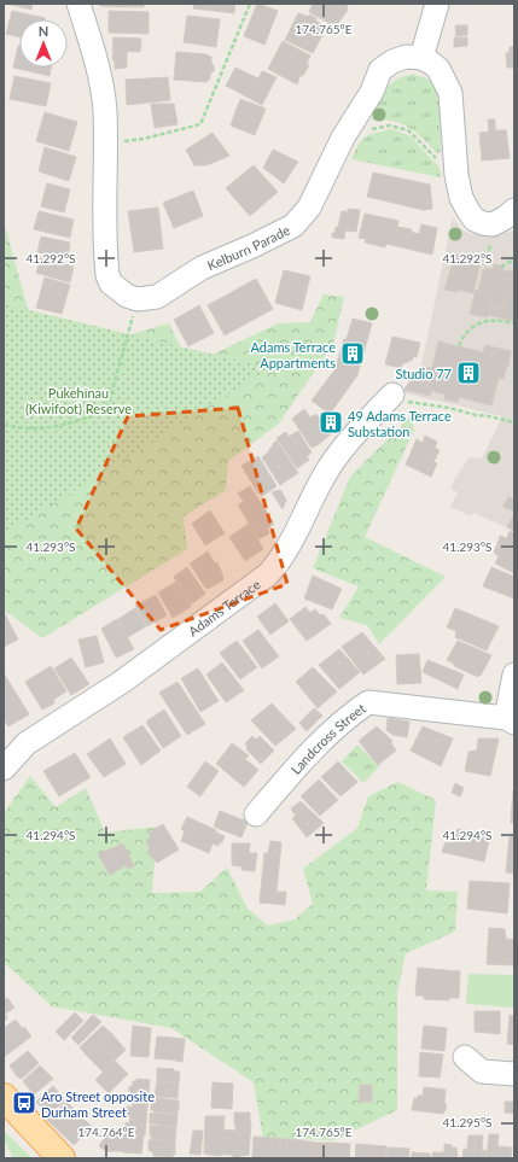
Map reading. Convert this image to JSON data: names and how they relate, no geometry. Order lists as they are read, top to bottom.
{
  "streets": {
    "street": ["Kelburn Parade", "Adams Terrace", "Landcross Street"]
  },
  "parks": ["Pukehīnau (Kiwifoot) Reserve"],
  "places": {
    "building": ["Adams Terrace Appartments", "Studio 77", "49 Adams Terrace Substation"],
    "bus stop": ["Aro Street opposite Durham Street"]
  },
  "north": "top",
  "coordinates": [
    "174.765°E",
    "41.292°S",
    "41.293°S",
    "41.294°S",
    "41.295°S",
    "174.764°E"
  ]
}
